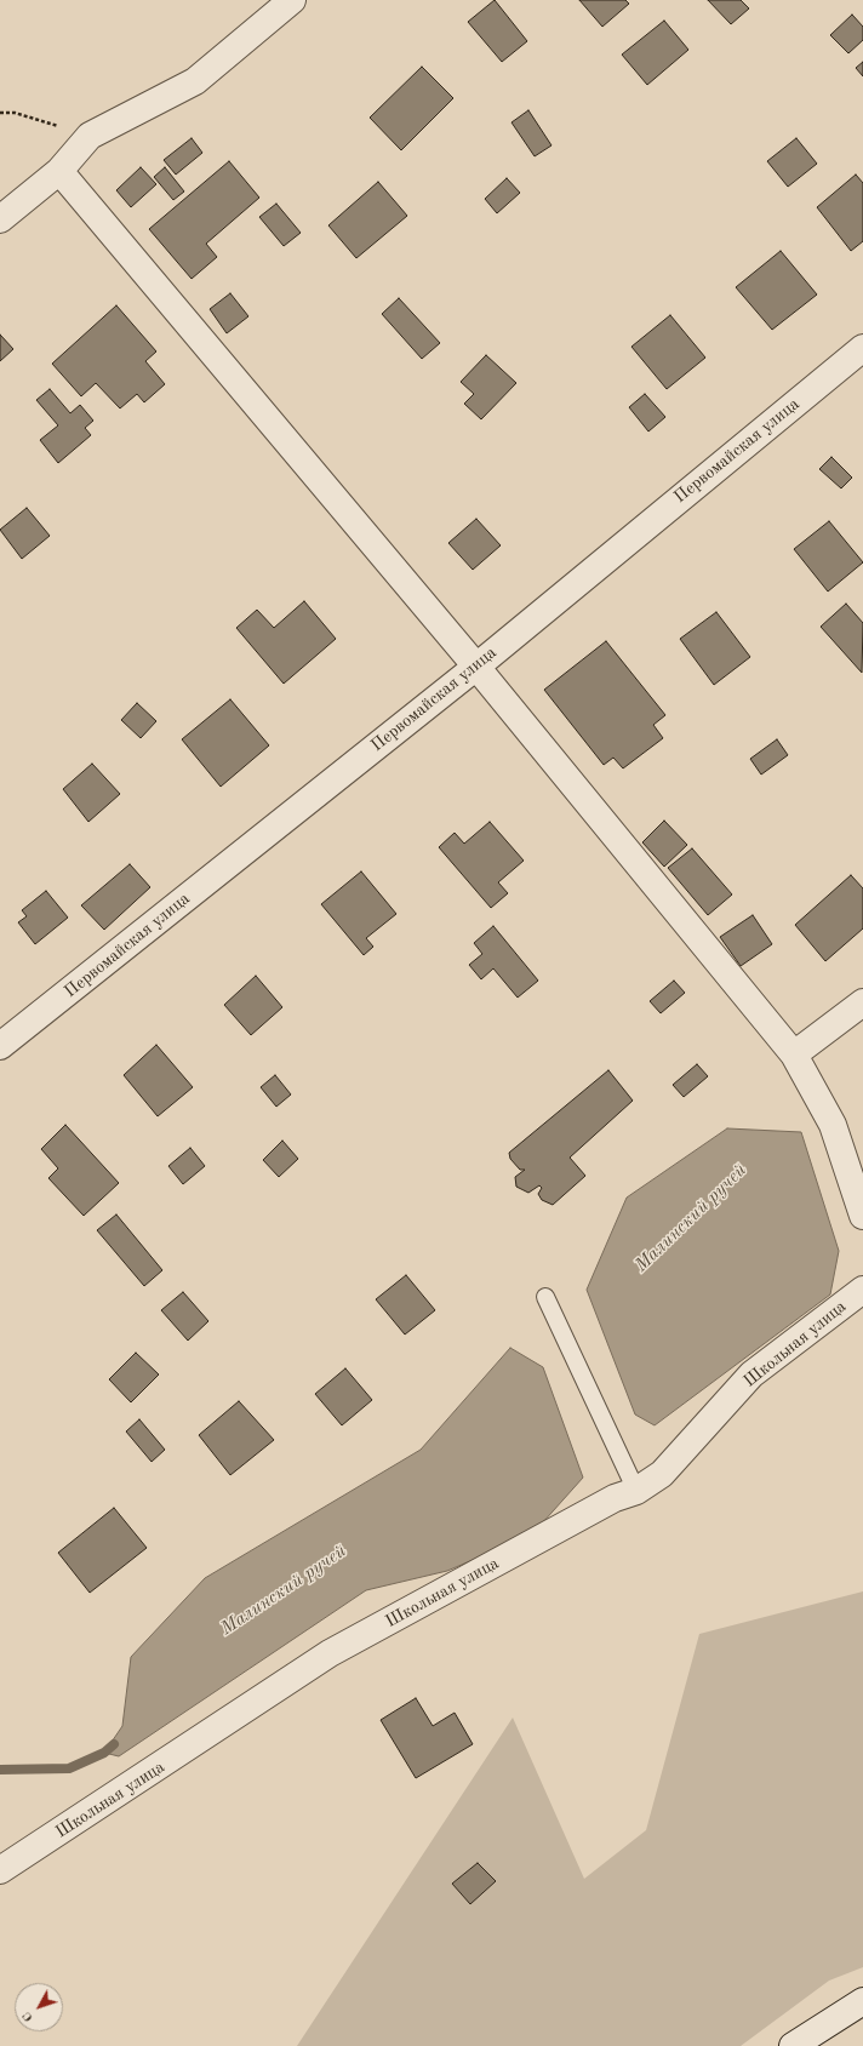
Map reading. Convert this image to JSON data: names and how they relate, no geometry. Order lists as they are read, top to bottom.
{
  "streets": {
    "street": ["Первомайская улица", "Школьная улица"]
  },
  "water": ["Малинский ручей"],
  "north": "bottom left"
}
